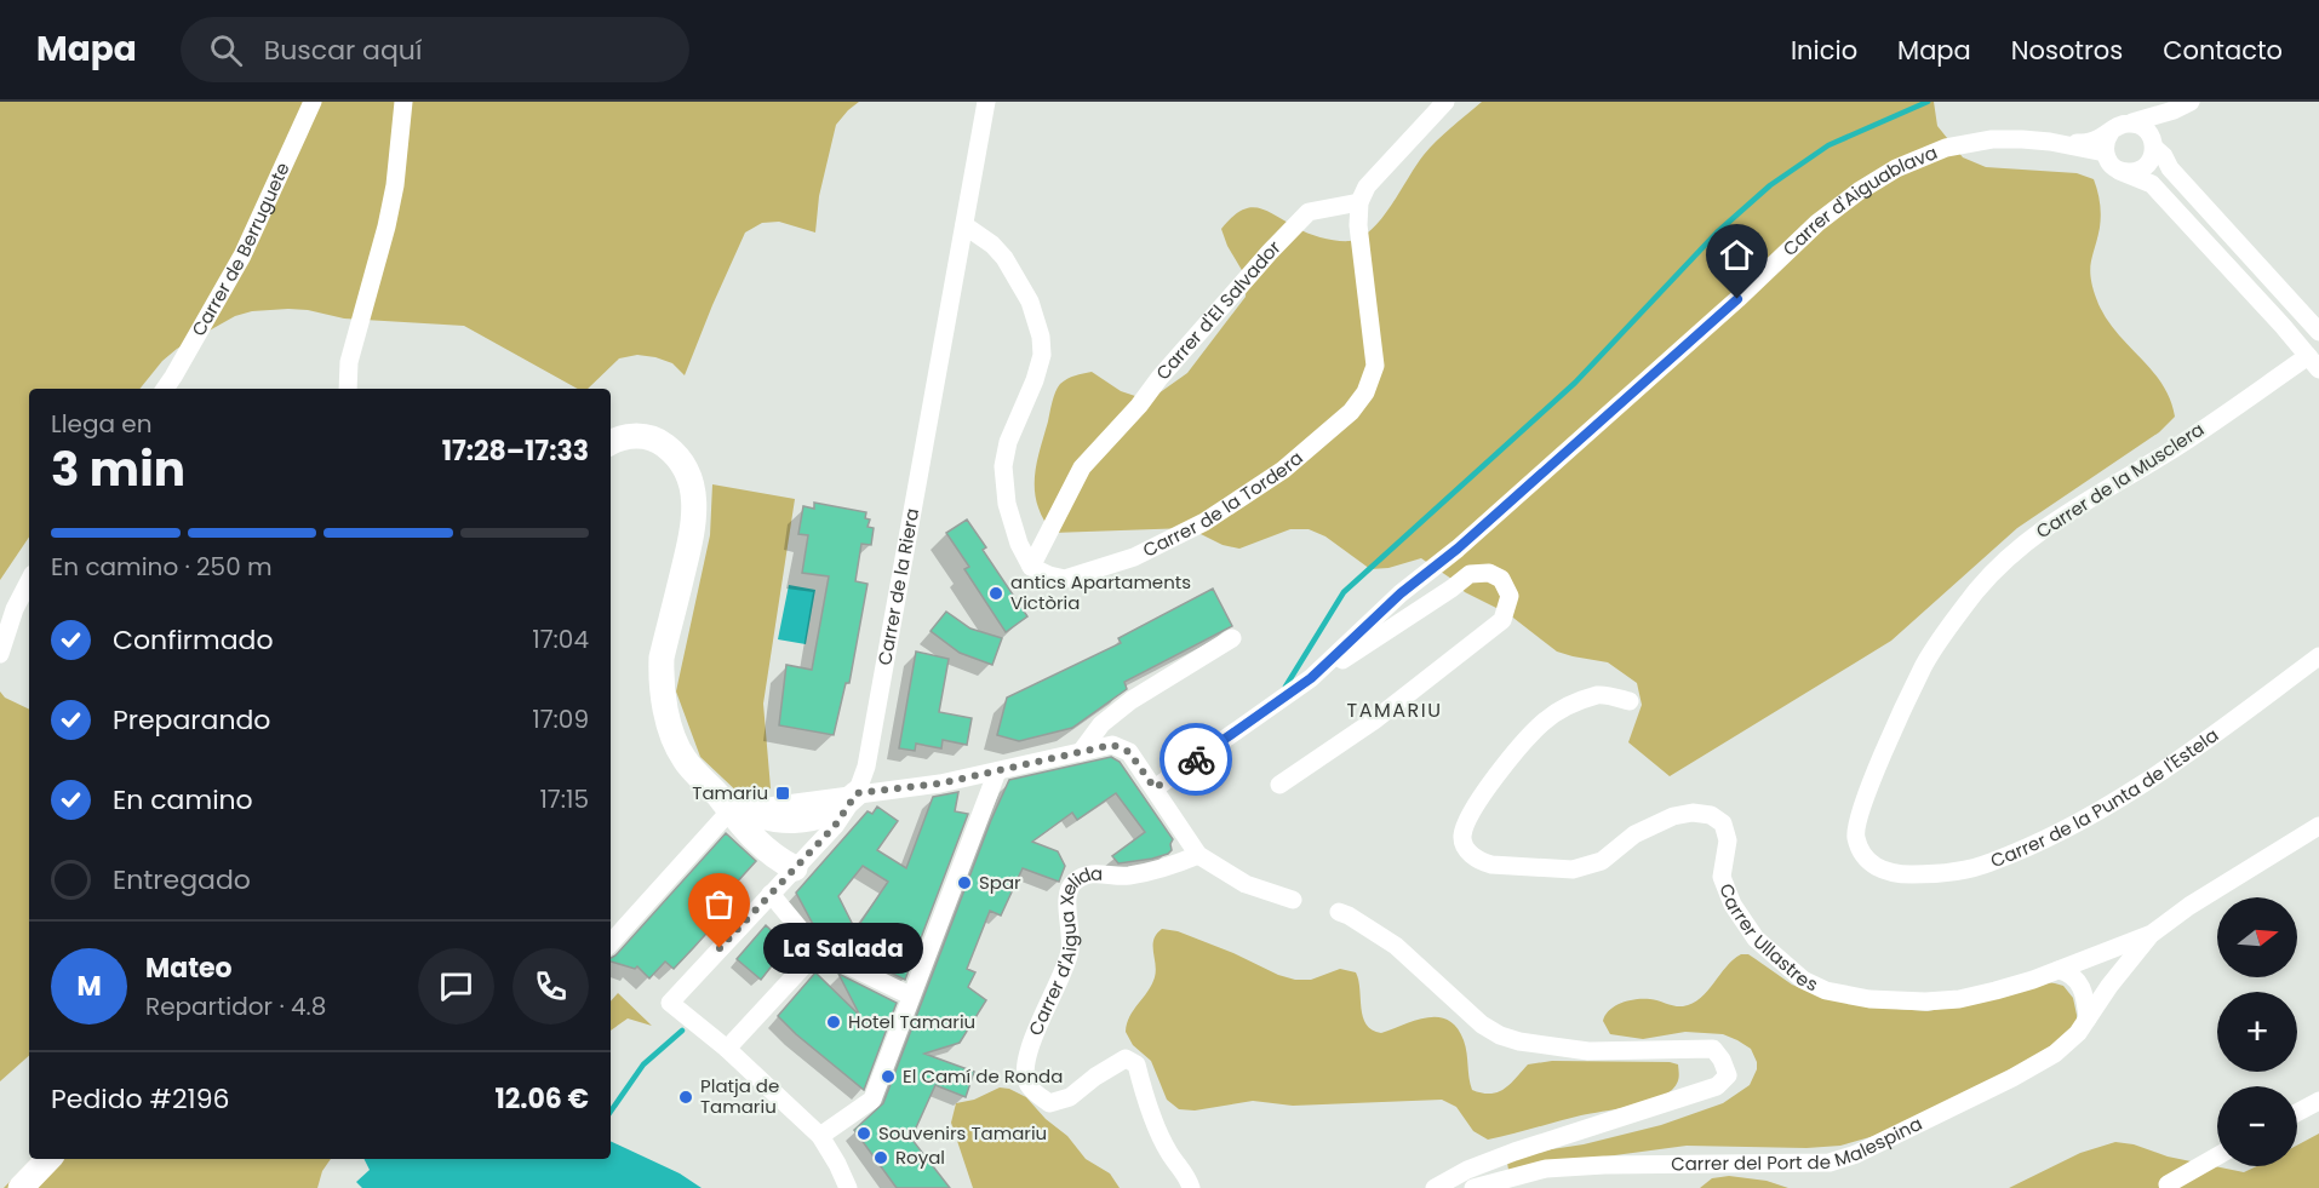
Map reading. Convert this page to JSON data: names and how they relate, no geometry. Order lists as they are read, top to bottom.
{
  "streets": {
    "street": [
      "Carrer d'Aiguablava",
      "Carrer de Berruguete",
      "Carrer d'El Salvador",
      "Carrer de la Musclera",
      "Carrer de la Tordera",
      "Carrer de la Riera",
      "Carrer de la Punta de l'Estela",
      "Carrer Ullastres",
      "Carrer d'Aigua Xelida",
      "Carrer del Port de Malespina"
    ]
  },
  "crossings": [
    ["Carrer d'El Salvador", "Carrer de la Tordera"],
    ["Carrer de la Musclera", "Carrer de la Punta de l'Estela"],
    ["Carrer Ullastres", "Carrer del Port de Malespina"]
  ],
  "districts": ["TAMARIU"],
  "places": {
    "other": [
      "antics Apartaments Victòria",
      "Spar",
      "La Salada",
      "Hotel Tamariu",
      "El Camí de Ronda",
      "Platja de Tamariu",
      "Souvenirs Tamariu",
      "Royal"
    ],
    "transit": ["Tamariu"]
  },
  "north": "right",
  "page": {
    "header": "Mapa",
    "search": "Buscar aquí",
    "nav": [
      "Inicio",
      "Mapa",
      "Nosotros",
      "Contacto"
    ],
    "heading": ["3 min", "Llega en", "17:28–17:33"],
    "panel": [
      "Mateo",
      "Repartidor · 4.8",
      "Pedido #2196",
      "12.06 €"
    ],
    "bar": "En camino · 250 m",
    "list": [
      ["Confirmado", "17:04"],
      ["Preparando", "17:09"],
      ["En camino", "17:15"],
      "Entregado"
    ],
    "map_buttons": ["+", "−"],
    "bubble": "La Salada",
    "round": "M"
  }
}
